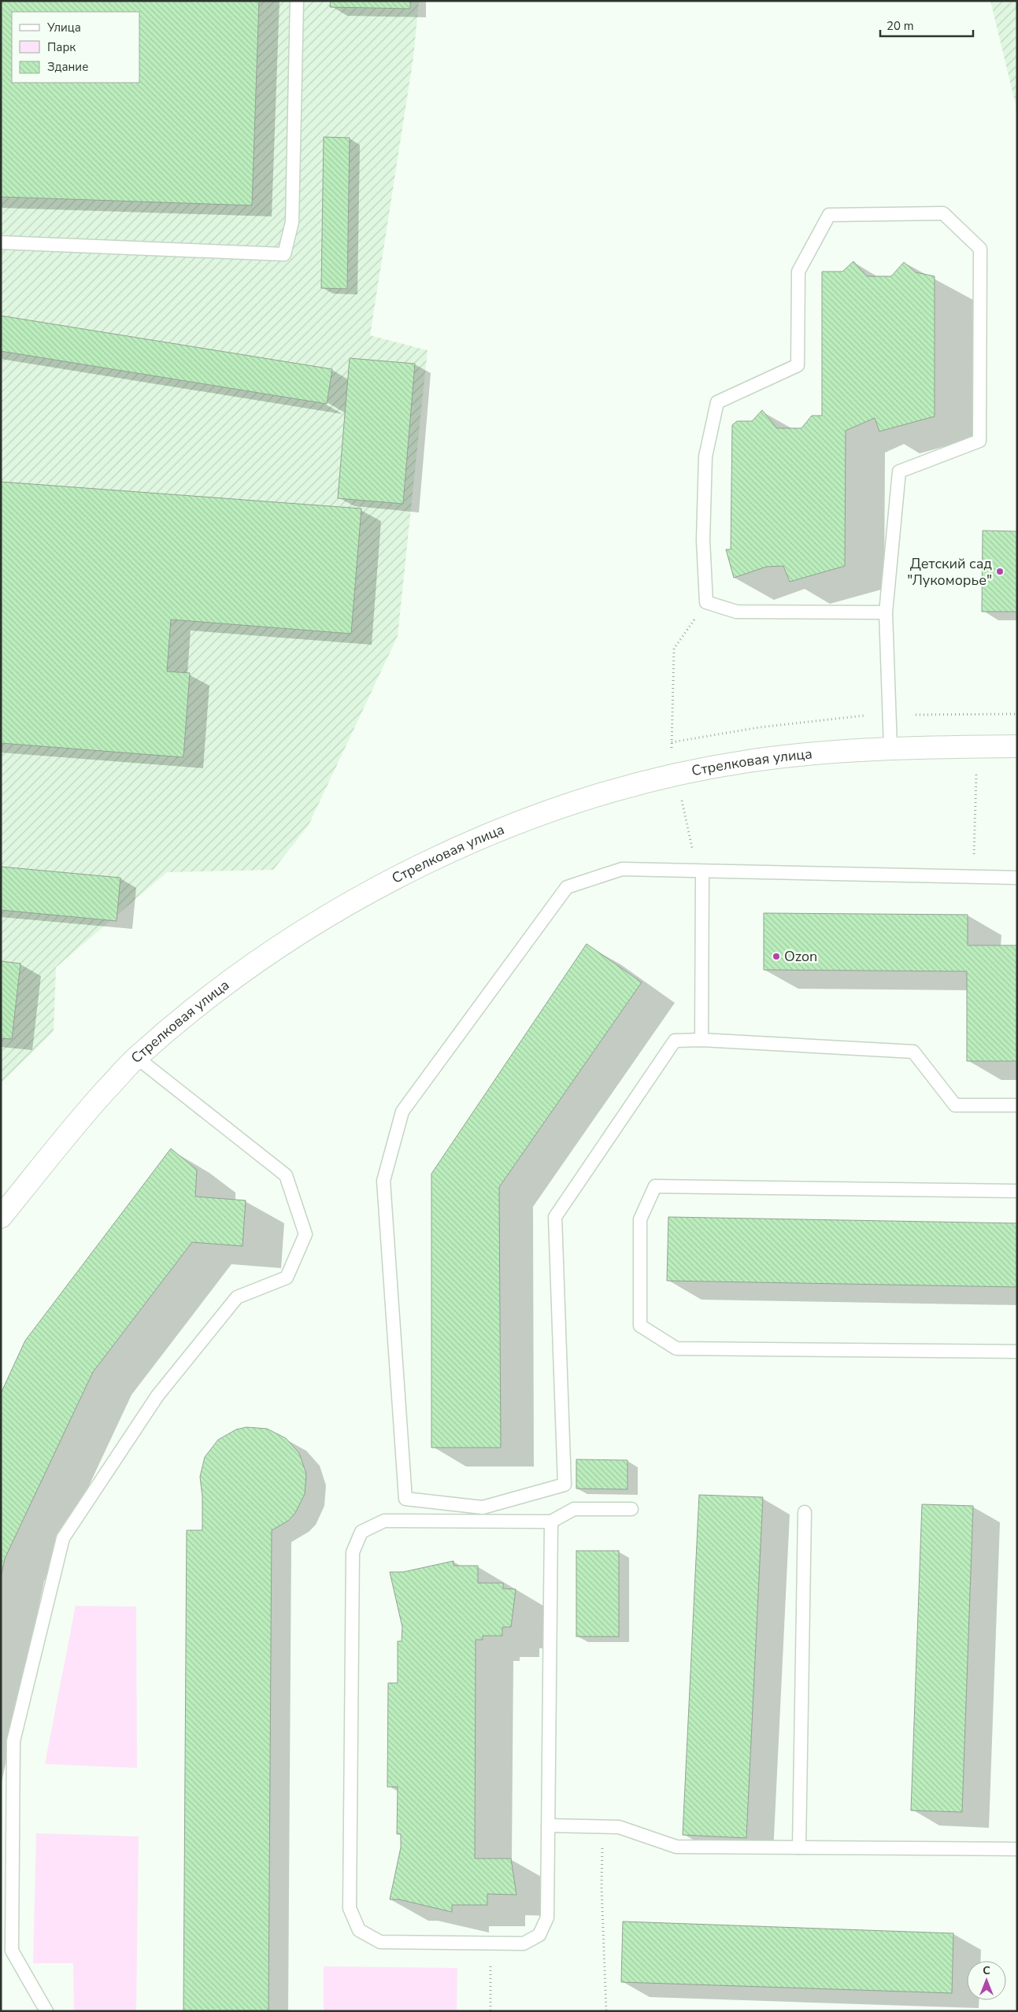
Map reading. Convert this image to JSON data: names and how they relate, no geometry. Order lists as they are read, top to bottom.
{
  "streets": {
    "street": ["Стрелковая улица"]
  },
  "places": ["Детский сад \"Лукоморье\"", "Ozon"],
  "legend": ["Улица", "Парк", "Здание"],
  "scale_bar": "20 m",
  "north": "top"
}
